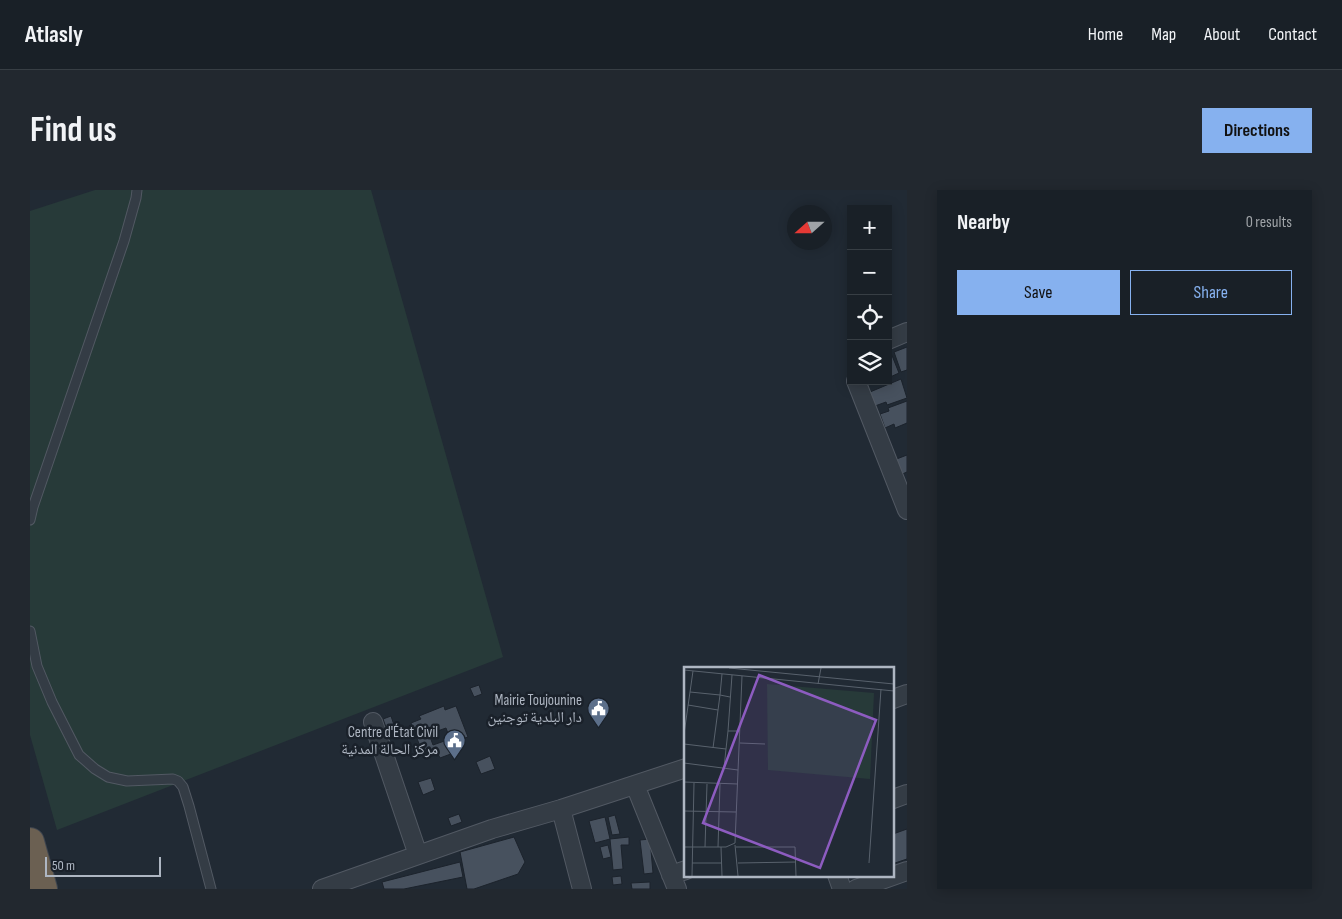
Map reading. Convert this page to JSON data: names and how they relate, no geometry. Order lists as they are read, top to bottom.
{
  "places": {
    "public building": ["Mairie Toujounine دار البلدية توجنين", "Centre d'État Civil مركز الحالة المدنية"]
  },
  "scale_bar": "50 m",
  "north": "left",
  "page": {
    "header": "Atlasly",
    "nav": [
      "Home",
      "Map",
      "About",
      "Contact"
    ],
    "buttons": [
      "Directions",
      ["Save", "Share"]
    ],
    "title": "Find us",
    "heading": ["Nearby", "0 results"],
    "map_buttons": ["+", "−"],
    "scale": "50 m"
  }
}
